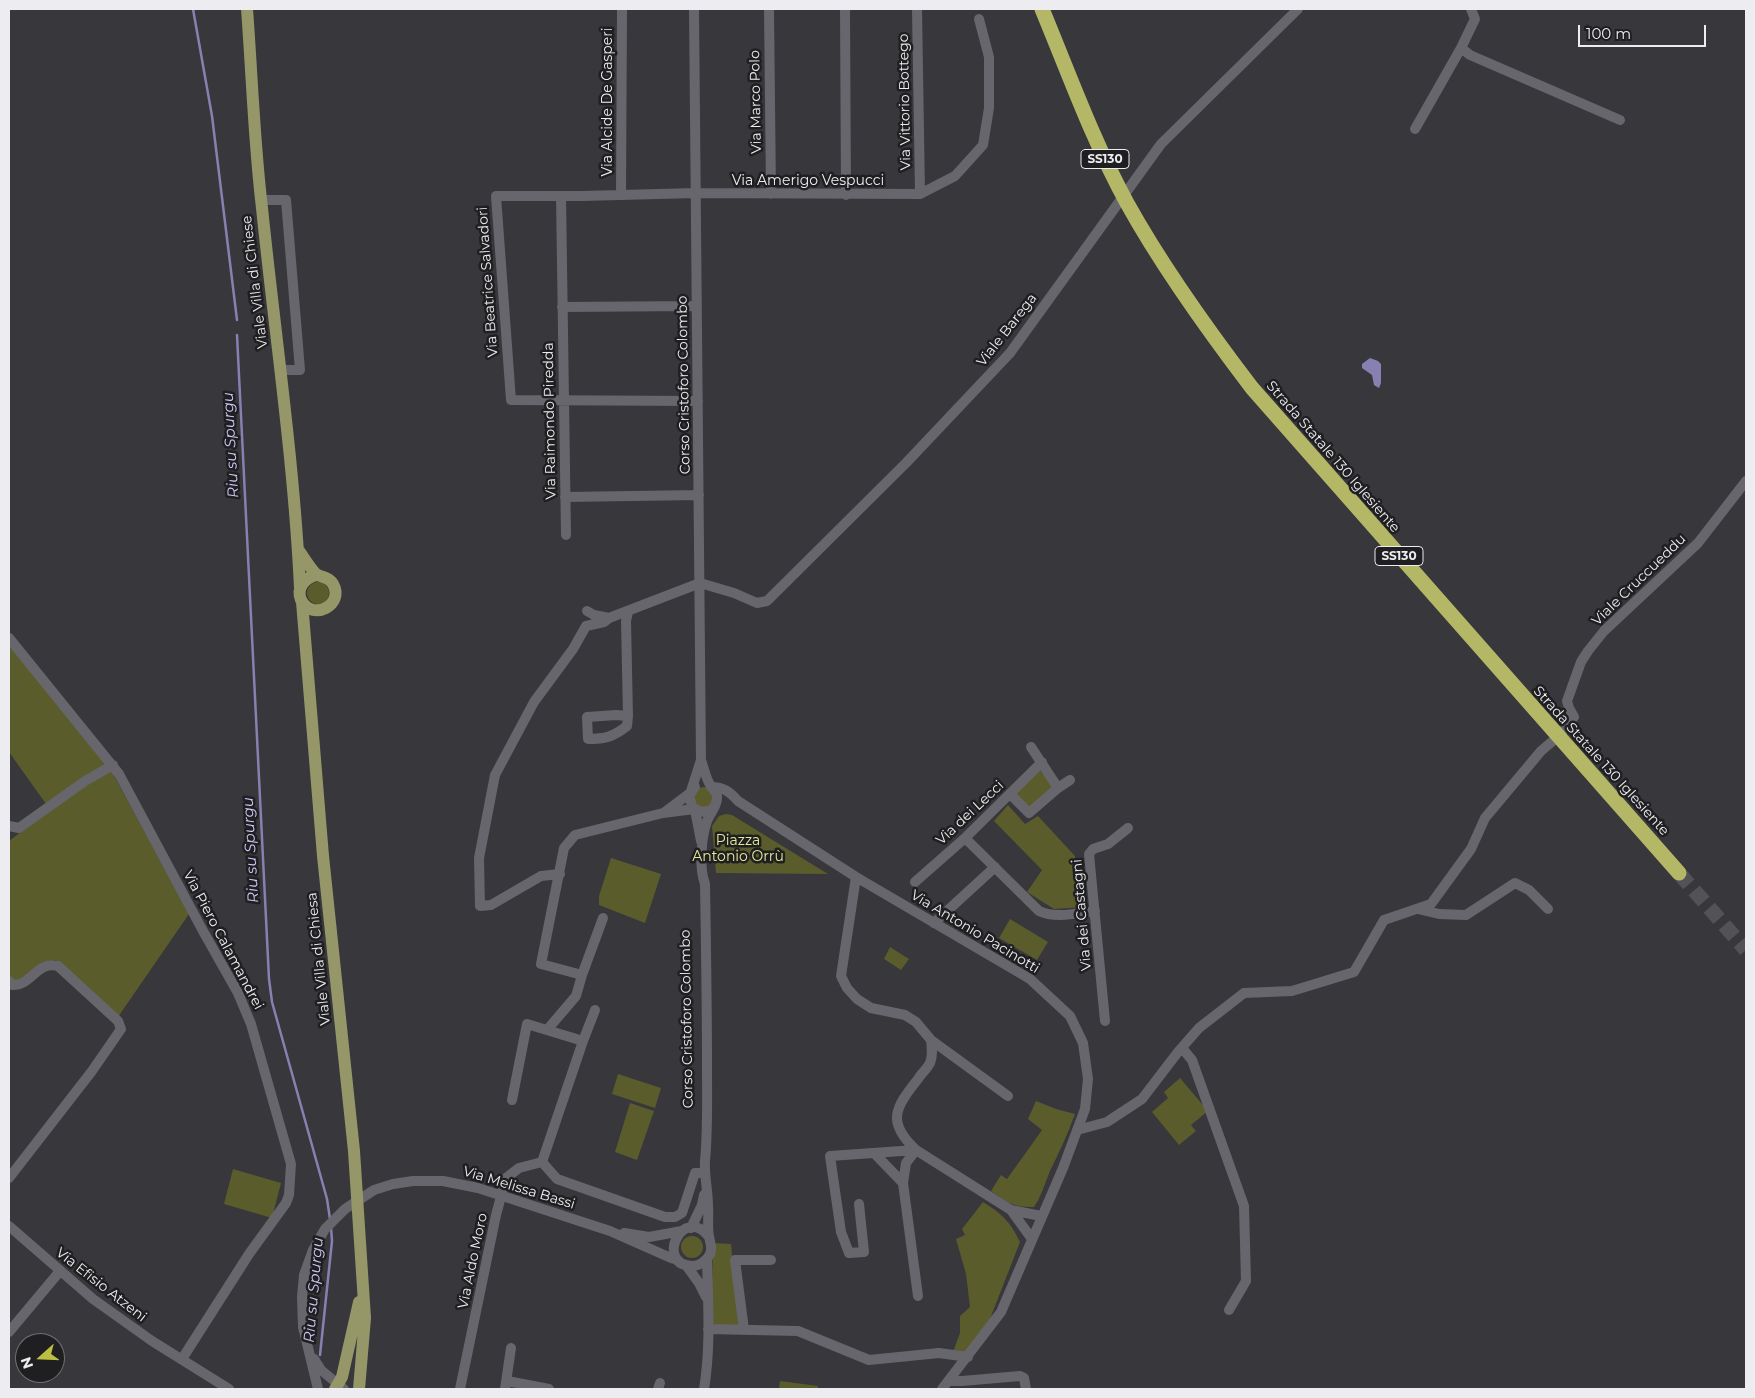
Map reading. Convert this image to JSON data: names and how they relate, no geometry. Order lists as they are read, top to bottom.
{
  "streets": {
    "highway": ["SS130", "Strada Statale 130 Iglesiente"],
    "main road": ["Viale Villa di Chiese", "Viale Villa di Chiesa"],
    "street": [
      "Via Alcide De Gasperi",
      "Via Marco Polo",
      "Via Vittorio Bottego",
      "Via Amerigo Vespucci",
      "Via Beatrice Salvadori",
      "Viale Barega",
      "Corso Cristoforo Colombo",
      "Via Raimondo Piredda",
      "Viale Cruccueddu",
      "Via dei Lecci",
      "Via dei Castagni",
      "Via Antonio Pacinotti",
      "Via Piero Calamandrei",
      "Via Melissa Bassi",
      "Via Aldo Moro",
      "Via Efisio Atzeni"
    ]
  },
  "crossings": [
    ["Via Alcide De Gasperi", "Via Amerigo Vespucci"],
    ["Via Alcide De Gasperi", "Via Beatrice Salvadori"],
    ["Via Marco Polo", "Via Amerigo Vespucci"],
    ["Via Vittorio Bottego", "Via Amerigo Vespucci"],
    ["Via Amerigo Vespucci", "Via Beatrice Salvadori"],
    ["Via Amerigo Vespucci", "Corso Cristoforo Colombo"],
    ["Viale Villa di Chiese", "Viale Villa di Chiesa"],
    ["Via Beatrice Salvadori", "Via Raimondo Piredda"],
    ["Viale Barega", "Corso Cristoforo Colombo"],
    ["Corso Cristoforo Colombo", "Via Antonio Pacinotti"],
    ["Corso Cristoforo Colombo", "Via Melissa Bassi"],
    ["Via Piero Calamandrei", "Via Efisio Atzeni"],
    ["Viale Villa di Chiesa", "Via Melissa Bassi"]
  ],
  "water": ["Riu su Spurgu"],
  "parks": ["Piazza Antonio Orrù"],
  "scale_bar": "100 m",
  "north": "left"
}
